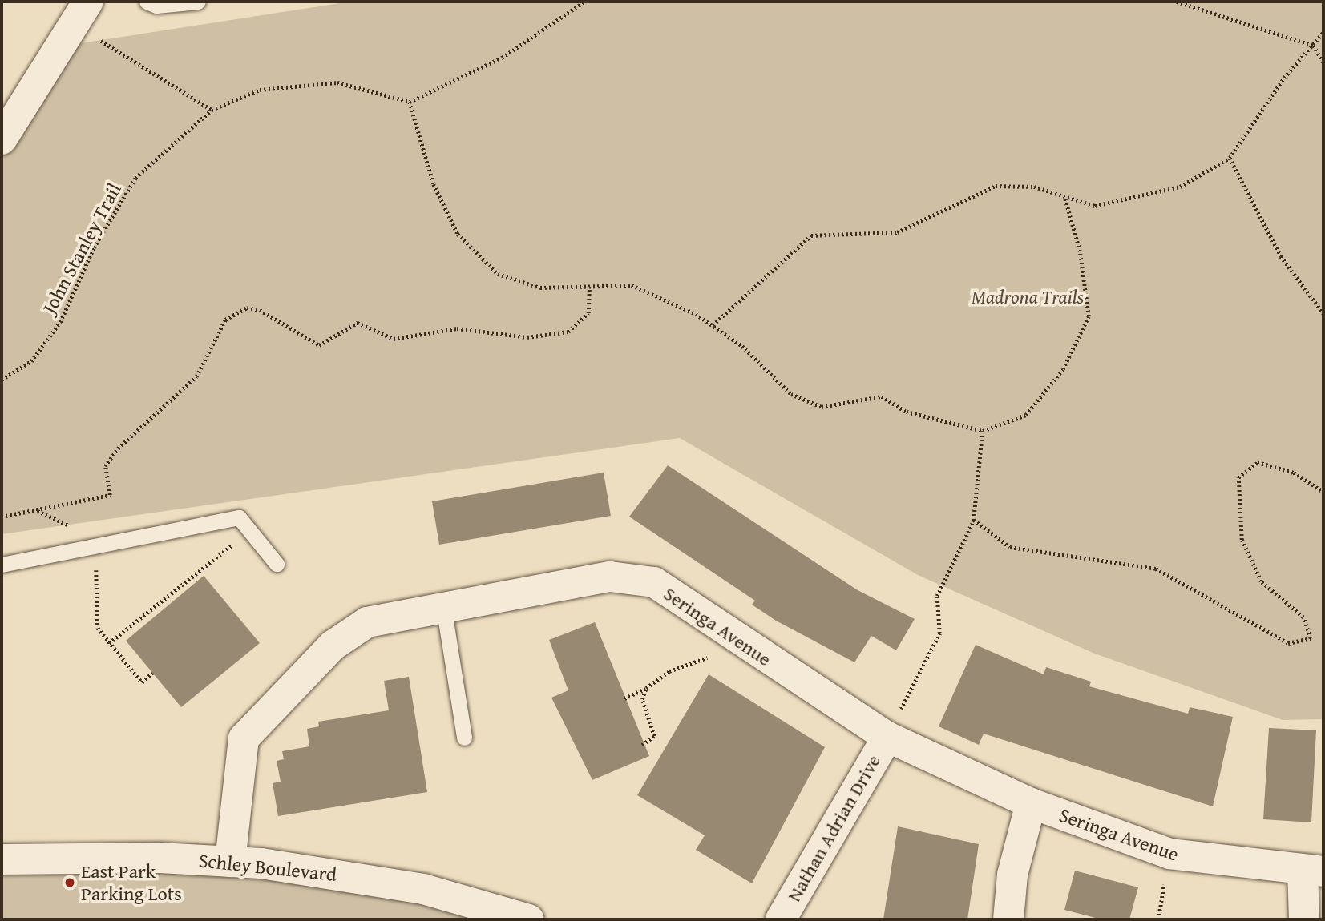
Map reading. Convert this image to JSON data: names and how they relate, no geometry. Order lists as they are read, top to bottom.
{
  "streets": {
    "street": ["Seringa Avenue", "Nathan Adrian Drive", "Schley Boulevard"],
    "path": ["John Stanley Trail"]
  },
  "crossings": [
    ["Seringa Avenue", "Nathan Adrian Drive"],
    ["Seringa Avenue", "Schley Boulevard"]
  ],
  "parks": ["Madrona Trails"],
  "places": ["East Park Parking Lots"]
}
